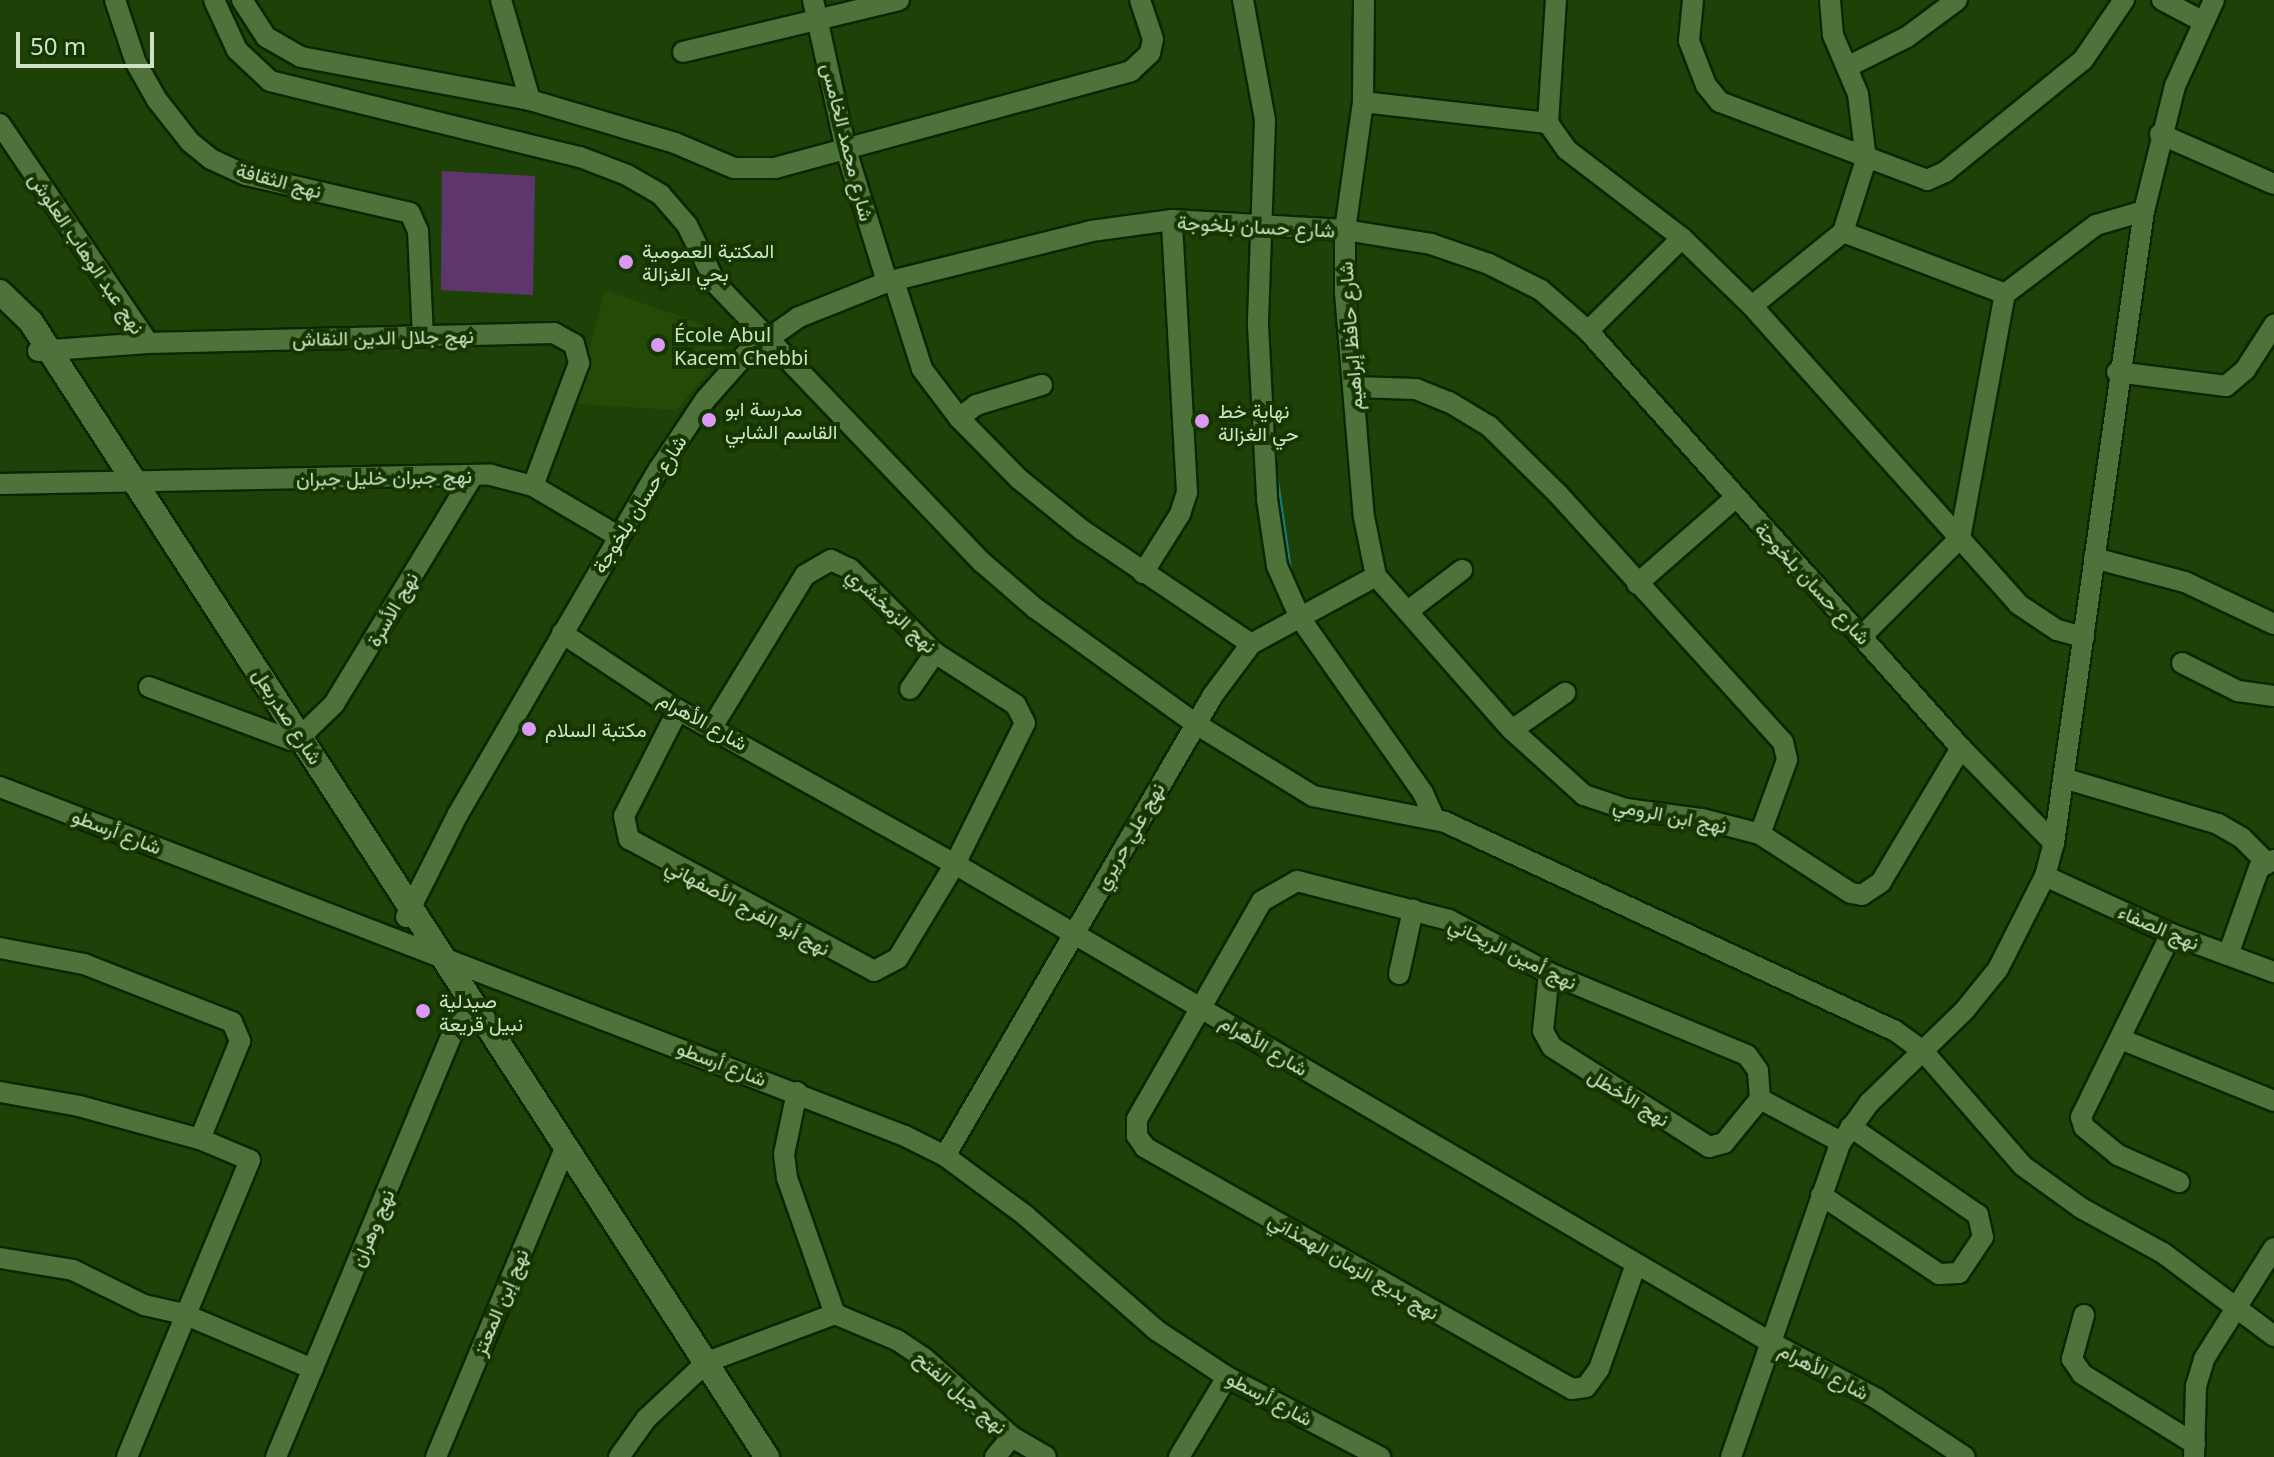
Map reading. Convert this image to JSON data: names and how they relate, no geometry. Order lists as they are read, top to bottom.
{
  "streets": {
    "street": [
      "شارع محمد الخامس",
      "نهج الثقافة",
      "شارع حسان بلخوجة",
      "نهج عبد الوهاب العلوش",
      "شارع حافظ إبراهيم",
      "نهج جلال الدين النقاش",
      "نهج جبران خليل جبران",
      "نهج الأسرة",
      "نهج الزمخشري",
      "شارع صدربعل",
      "شارع الأهرام",
      "نهج ابن الرومي",
      "شارع أرسطو",
      "نهج علي حريري",
      "نهج أبو الفرج الأصفهاني",
      "نهج الصفاء",
      "نهج أمين الريحاني",
      "نهج الأخطل",
      "نهج وهران",
      "نهج بديع الزمان الهمذاني",
      "نهج إبن المعتز",
      "نهج جبل الفتح"
    ]
  },
  "crossings": [
    ["شارع محمد الخامس", "شارع حسان بلخوجة"],
    ["شارع محمد الخامس", "نهج علي حريري"],
    ["نهج الثقافة", "نهج جلال الدين النقاش"],
    ["شارع حسان بلخوجة", "شارع حافظ إبراهيم"],
    ["شارع حسان بلخوجة", "نهج جبران خليل جبران"],
    ["شارع حسان بلخوجة", "شارع صدربعل"],
    ["شارع حسان بلخوجة", "شارع الأهرام"],
    ["شارع حسان بلخوجة", "نهج ابن الرومي"],
    ["نهج عبد الوهاب العلوش", "نهج جلال الدين النقاش"],
    ["شارع حافظ إبراهيم", "نهج ابن الرومي"],
    ["شارع حافظ إبراهيم", "نهج علي حريري"],
    ["نهج جلال الدين النقاش", "نهج جبران خليل جبران"],
    ["نهج جلال الدين النقاش", "شارع صدربعل"],
    ["نهج جبران خليل جبران", "نهج الأسرة"],
    ["نهج جبران خليل جبران", "شارع صدربعل"],
    ["نهج الأسرة", "شارع صدربعل"],
    ["نهج الزمخشري", "شارع الأهرام"],
    ["نهج الزمخشري", "نهج أبو الفرج الأصفهاني"],
    ["شارع صدربعل", "شارع أرسطو"],
    ["شارع الأهرام", "نهج علي حريري"],
    ["شارع الأهرام", "نهج أبو الفرج الأصفهاني"],
    ["شارع الأهرام", "نهج أمين الريحاني"],
    ["شارع الأهرام", "نهج بديع الزمان الهمذاني"],
    ["نهج ابن الرومي", "نهج علي حريري"],
    ["شارع أرسطو", "نهج علي حريري"],
    ["نهج أمين الريحاني", "نهج الأخطل"],
    ["نهج أمين الريحاني", "نهج بديع الزمان الهمذاني"]
  ],
  "places": [
    "المكتبة العمومية بحي الغزالة",
    "École Abul Kacem Chebbi",
    "مدرسة ابو القاسم الشابي",
    "نهاية خط حي الغزالة",
    "مكتبة السلام",
    "صيدلية نبيل قريعة"
  ],
  "scale_bar": "50 m"
}
